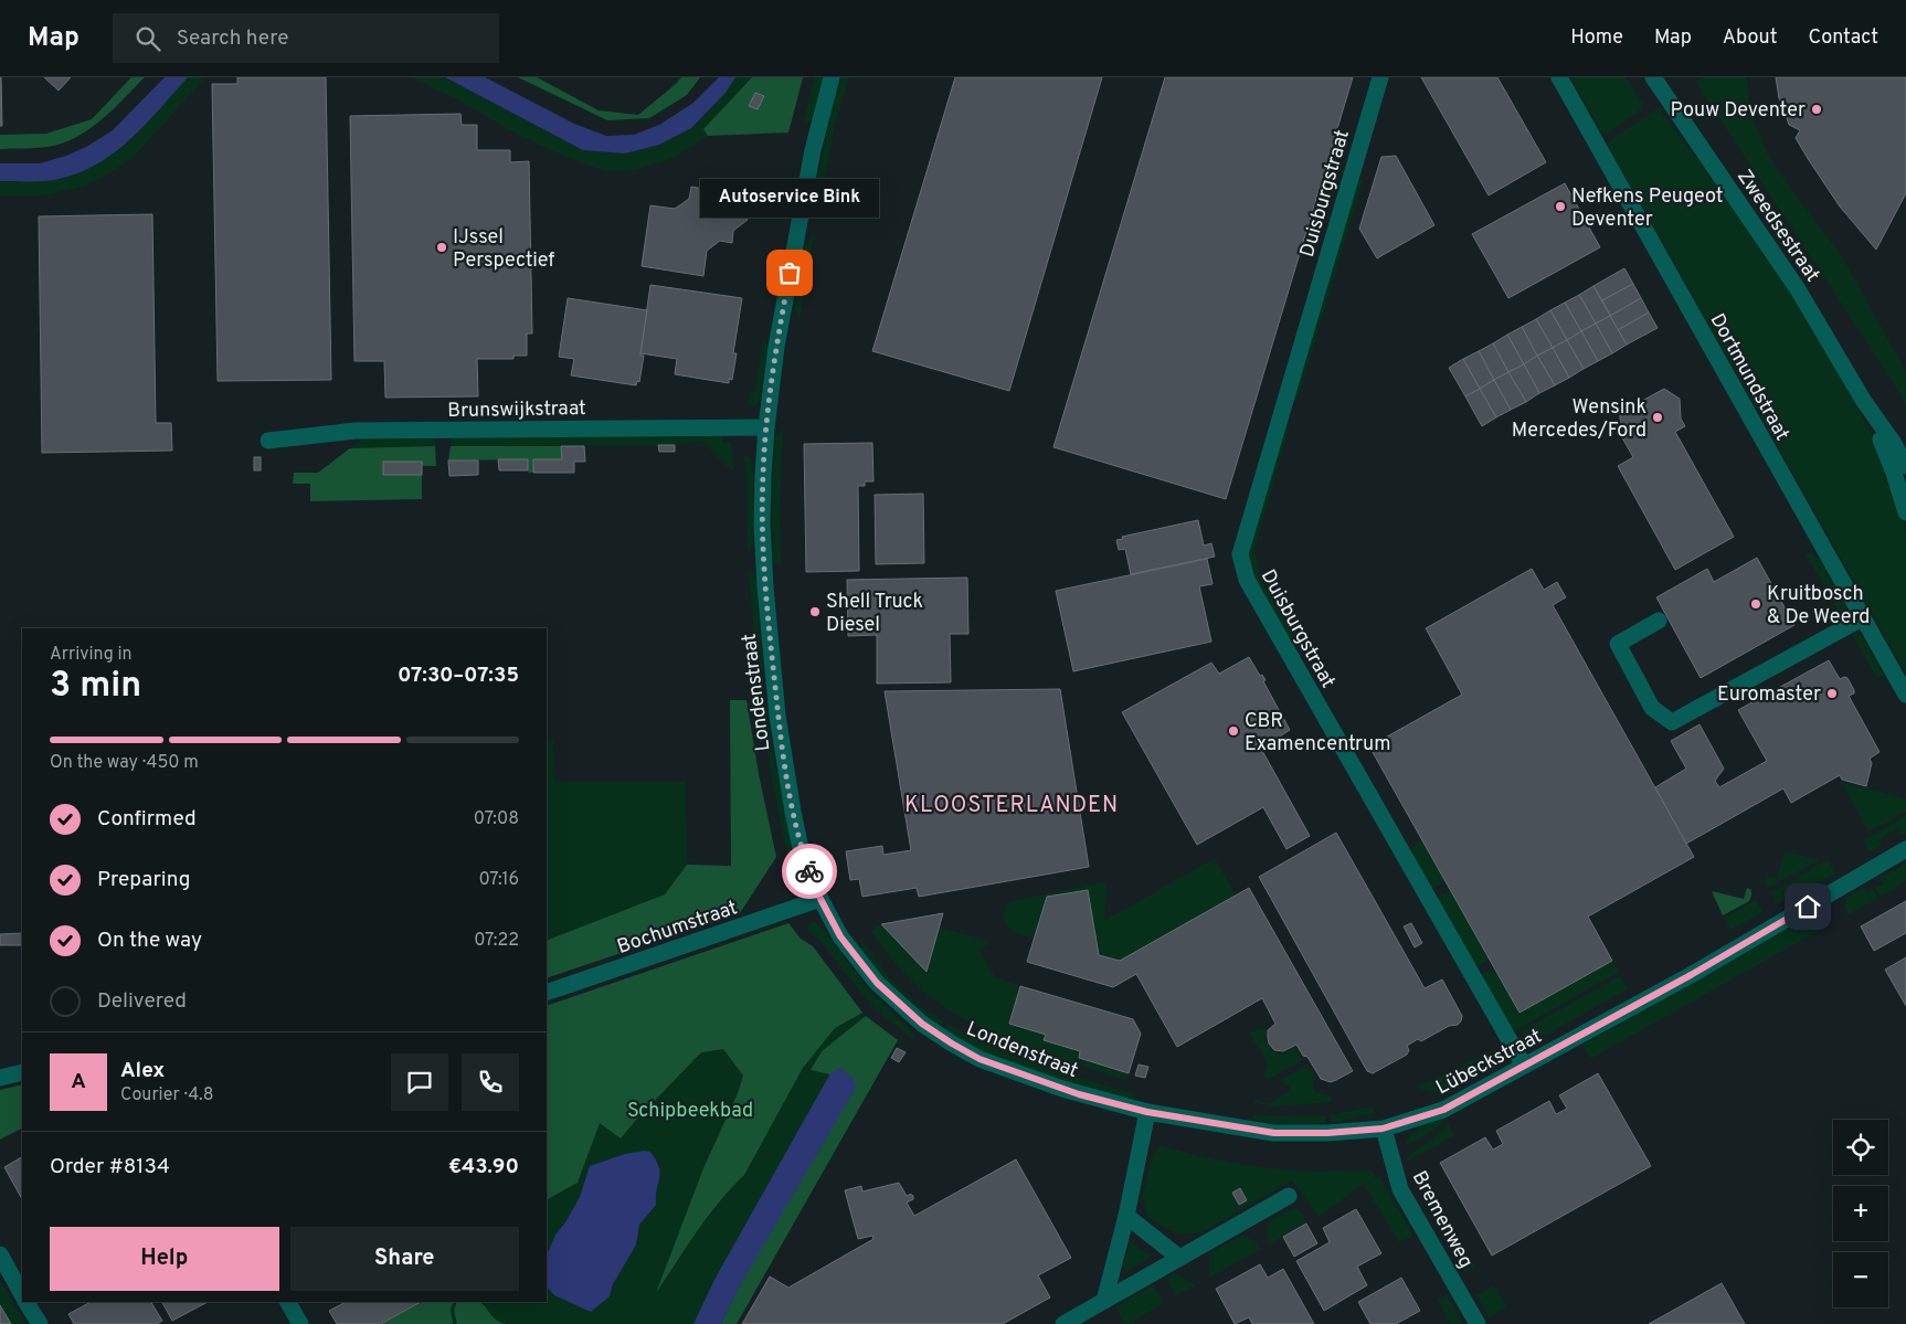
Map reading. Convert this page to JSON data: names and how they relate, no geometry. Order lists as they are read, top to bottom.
{
  "streets": {
    "street": [
      "Duisburgstraat",
      "Zweedsestraat",
      "Dortmundstraat",
      "Brunswijkstraat",
      "Londenstraat",
      "Bochumstraat",
      "Lübeckstraat",
      "Bremenweg"
    ]
  },
  "crossings": [
    ["Duisburgstraat", "Lübeckstraat"],
    ["Brunswijkstraat", "Londenstraat"],
    ["Londenstraat", "Bochumstraat"],
    ["Londenstraat", "Lübeckstraat"],
    ["Lübeckstraat", "Bremenweg"]
  ],
  "districts": ["KLOOSTERLANDEN"],
  "parks": ["Schipbeekbad"],
  "places": [
    "Pouw Deventer",
    "Nefkens Peugeot Deventer",
    "IJssel Perspectief",
    "Autoservice Bink",
    "Wensink Mercedes/Ford",
    "Kruitbosch & De Weerd",
    "Shell Truck Diesel",
    "Euromaster",
    "CBR Examencentrum"
  ],
  "page": {
    "header": "Map",
    "search": "Search here",
    "nav": [
      "Home",
      "Map",
      "About",
      "Contact"
    ],
    "bubble": "Autoservice Bink",
    "heading": ["3 min", "Arriving in", "07:30–07:35"],
    "panel": [
      "Alex",
      "Courier · 4.8",
      "Order #8134",
      "€43.90"
    ],
    "bar": "On the way · 450 m",
    "list": [
      ["Confirmed", "07:08"],
      ["Preparing", "07:16"],
      ["On the way", "07:22"],
      "Delivered"
    ],
    "round": "A",
    "map_buttons": ["+", "−"],
    "buttons": ["Help", "Share"]
  }
}
